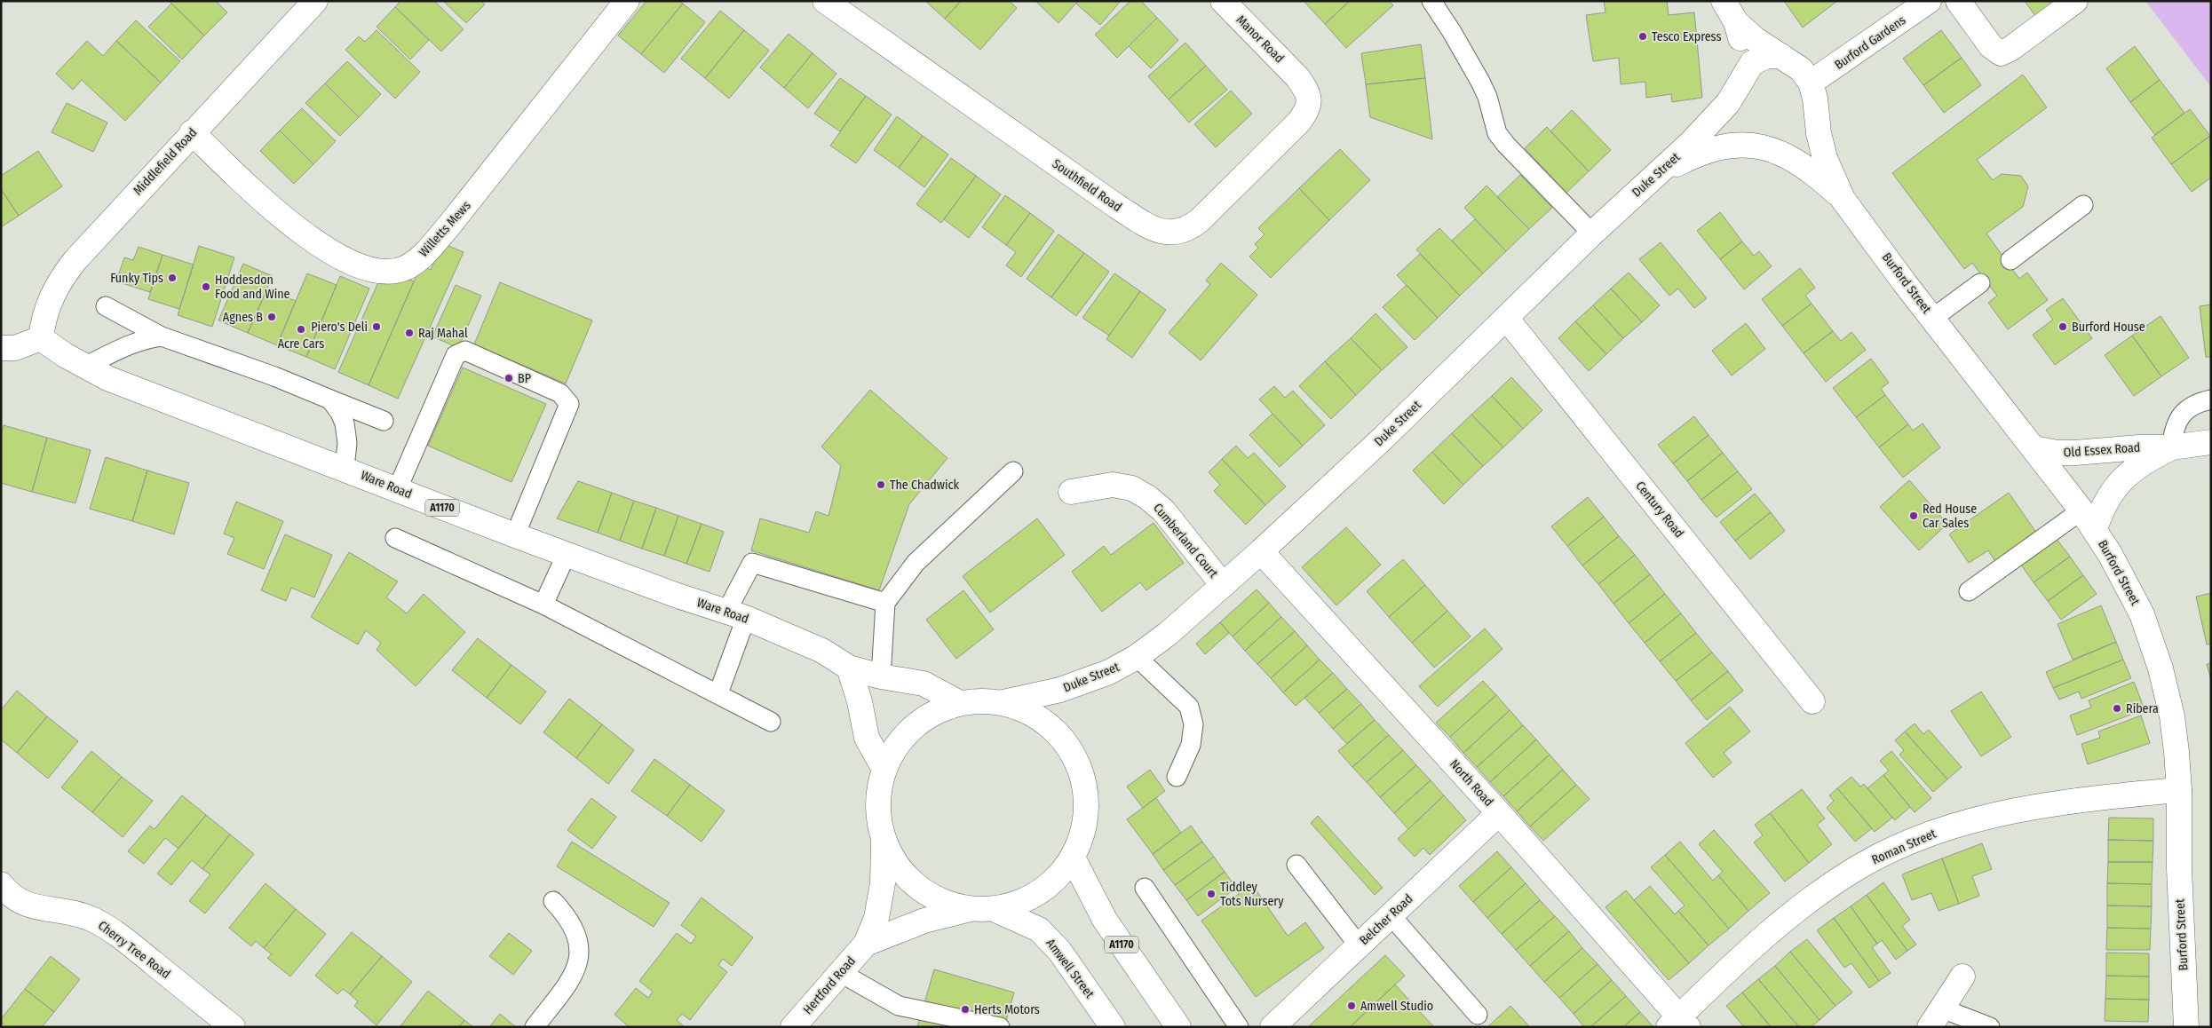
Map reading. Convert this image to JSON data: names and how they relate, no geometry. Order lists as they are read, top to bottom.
{
  "streets": {
    "street": [
      "Manor Road",
      "Burford Gardens",
      "Middlefield Road",
      "Duke Street",
      "Southfield Road",
      "Willetts Mews",
      "Burford Street",
      "Old Essex Road",
      "Ware Road",
      "A1170",
      "Century Road",
      "Cumberland Court",
      "North Road",
      "Roman Street",
      "Belcher Road",
      "Cherry Tree Road",
      "Amwell Street",
      "Hertford Road"
    ]
  },
  "crossings": [
    ["Manor Road", "Southfield Road"],
    ["Burford Gardens", "Burford Street"],
    ["Middlefield Road", "Willetts Mews"],
    ["Middlefield Road", "Ware Road"],
    ["Duke Street", "Burford Street"],
    ["Duke Street", "Century Road"],
    ["Duke Street", "Cumberland Court"],
    ["Duke Street", "North Road"],
    ["Duke Street", "Hertford Road"],
    ["Burford Street", "Old Essex Road"],
    ["Burford Street", "Roman Street"],
    ["A1170", "Hertford Road"],
    ["North Road", "Roman Street"],
    ["North Road", "Belcher Road"],
    ["Amwell Street", "Hertford Road"]
  ],
  "places": [
    "Tesco Express",
    "Funky Tips",
    "Hoddesdon Food and Wine",
    "Agnes B",
    "Piero's Deli",
    "Burford House",
    "Acre Cars",
    "Raj Mahal",
    "BP",
    "The Chadwick",
    "Red House Car Sales",
    "Ribera",
    "Tiddley Tots Nursery",
    "Amwell Studio",
    "Herts Motors"
  ]
}
